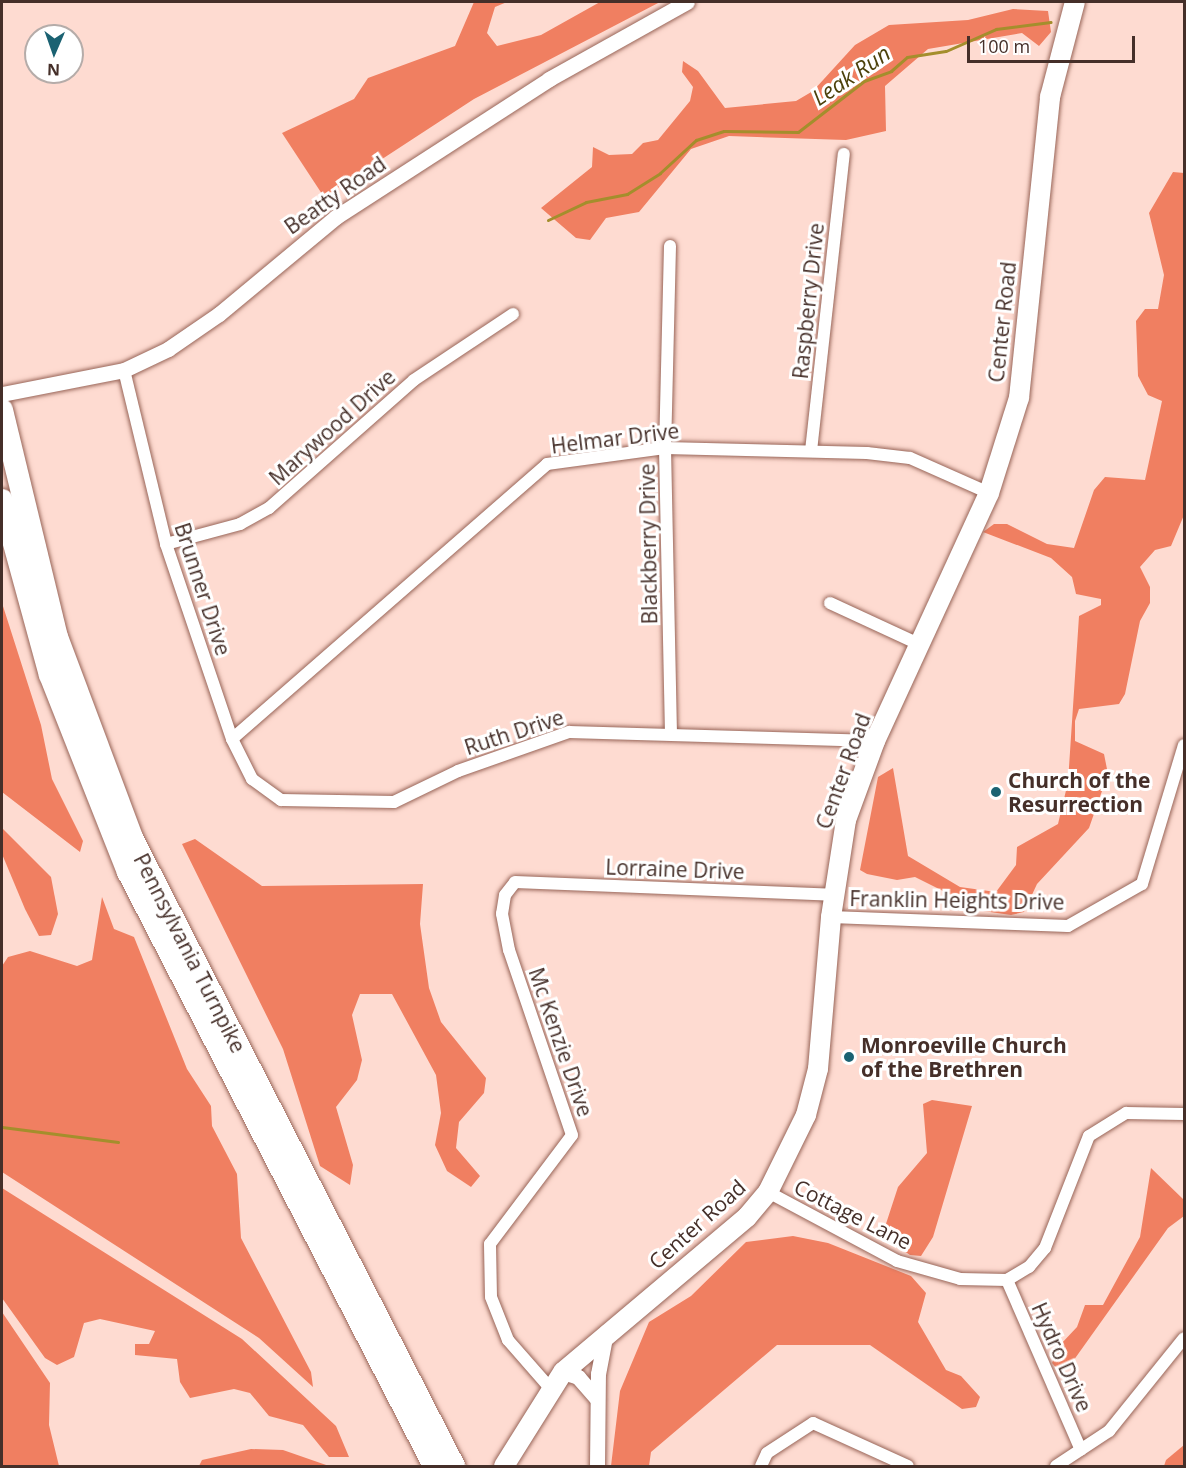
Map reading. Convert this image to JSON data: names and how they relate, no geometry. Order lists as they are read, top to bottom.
{
  "streets": {
    "highway": ["Pennsylvania Turnpike"],
    "main road": ["Center Road"],
    "street": [
      "Beatty Road",
      "Raspberry Drive",
      "Marywood Drive",
      "Helmar Drive",
      "Blackberry Drive",
      "Brunner Drive",
      "Ruth Drive",
      "Lorraine Drive",
      "Franklin Heights Drive",
      "Mc Kenzie Drive",
      "Cottage Lane",
      "Hydro Drive"
    ]
  },
  "crossings": [
    ["Beatty Road", "Brunner Drive"],
    ["Raspberry Drive", "Helmar Drive"],
    ["Center Road", "Helmar Drive"],
    ["Center Road", "Ruth Drive"],
    ["Center Road", "Lorraine Drive"],
    ["Center Road", "Franklin Heights Drive"],
    ["Center Road", "Mc Kenzie Drive"],
    ["Center Road", "Cottage Lane"],
    ["Marywood Drive", "Brunner Drive"],
    ["Helmar Drive", "Blackberry Drive"],
    ["Helmar Drive", "Brunner Drive"],
    ["Blackberry Drive", "Ruth Drive"],
    ["Brunner Drive", "Ruth Drive"],
    ["Lorraine Drive", "Mc Kenzie Drive"],
    ["Cottage Lane", "Hydro Drive"]
  ],
  "water": ["Leak Run"],
  "places": ["Church of the Resurrection", "Monroeville Church of the Brethren"],
  "scale_bar": "100 m",
  "north": "bottom"
}
